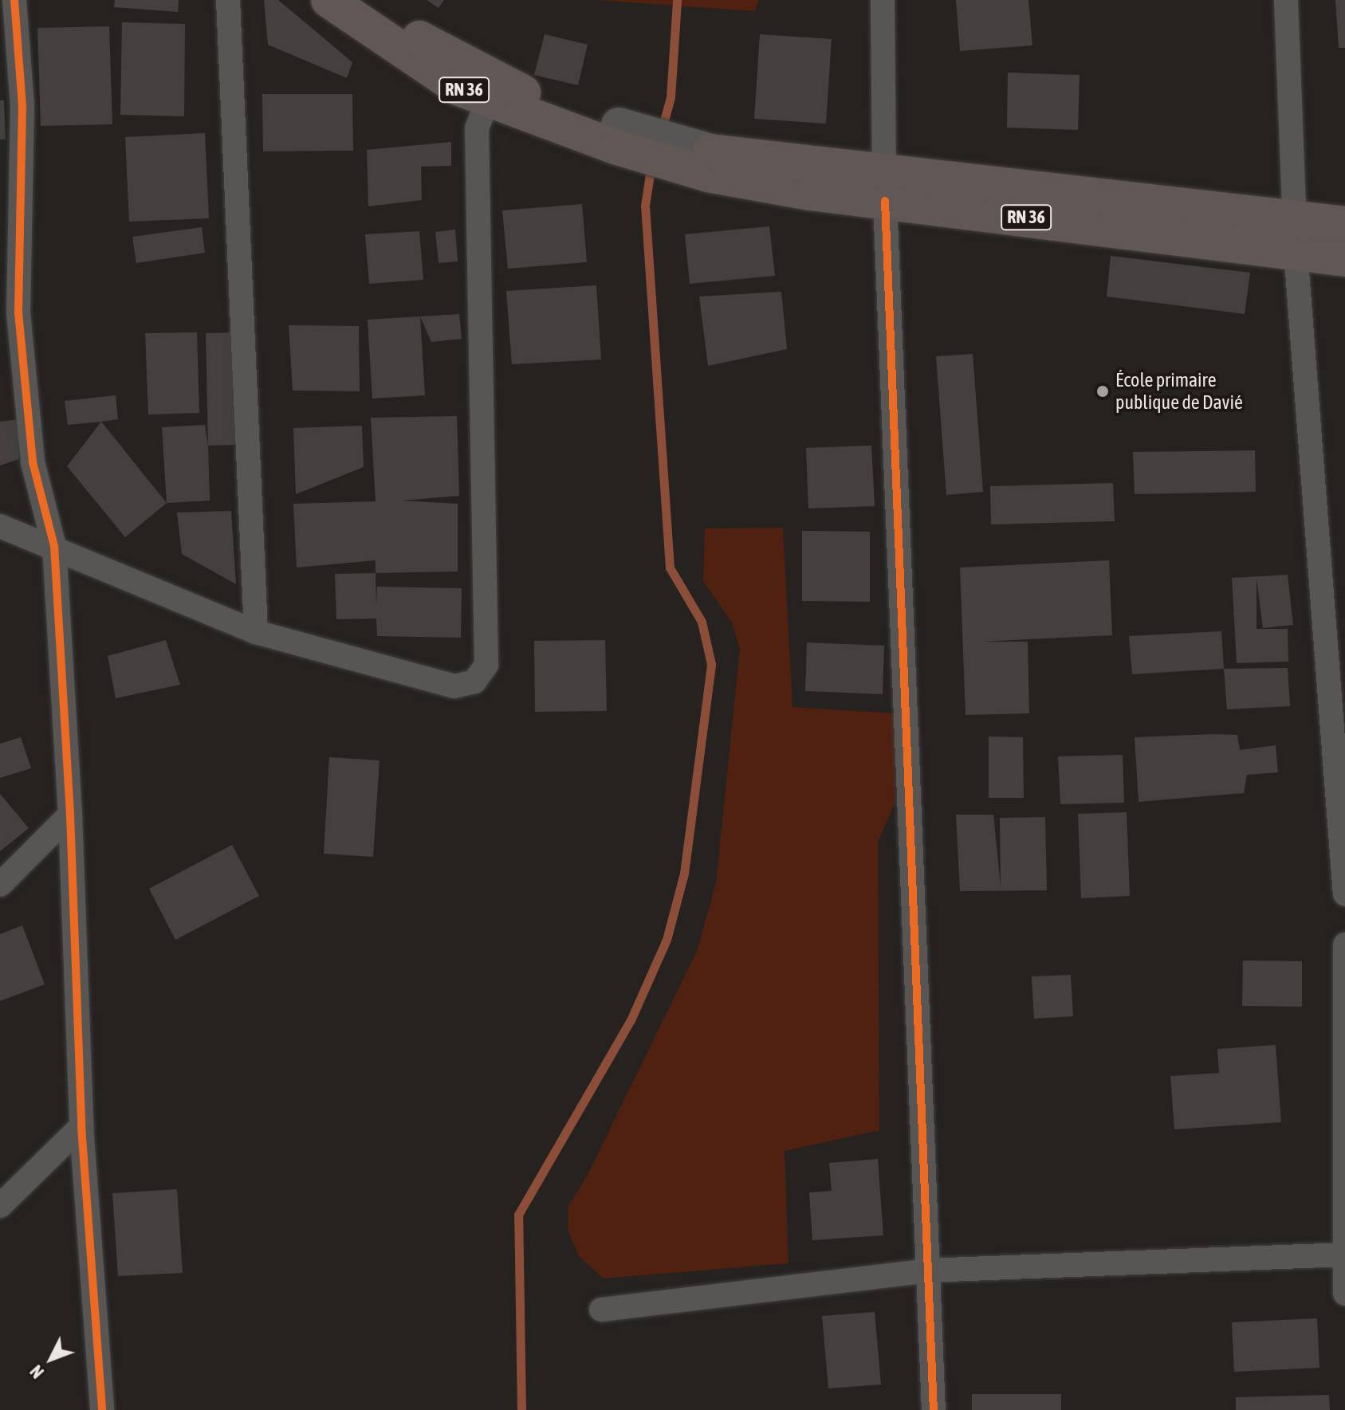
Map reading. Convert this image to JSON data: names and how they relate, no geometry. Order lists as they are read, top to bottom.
{
  "streets": {
    "main road": ["RN 36"]
  },
  "places": ["École primaire publique de Davié"],
  "north": "bottom left"
}
